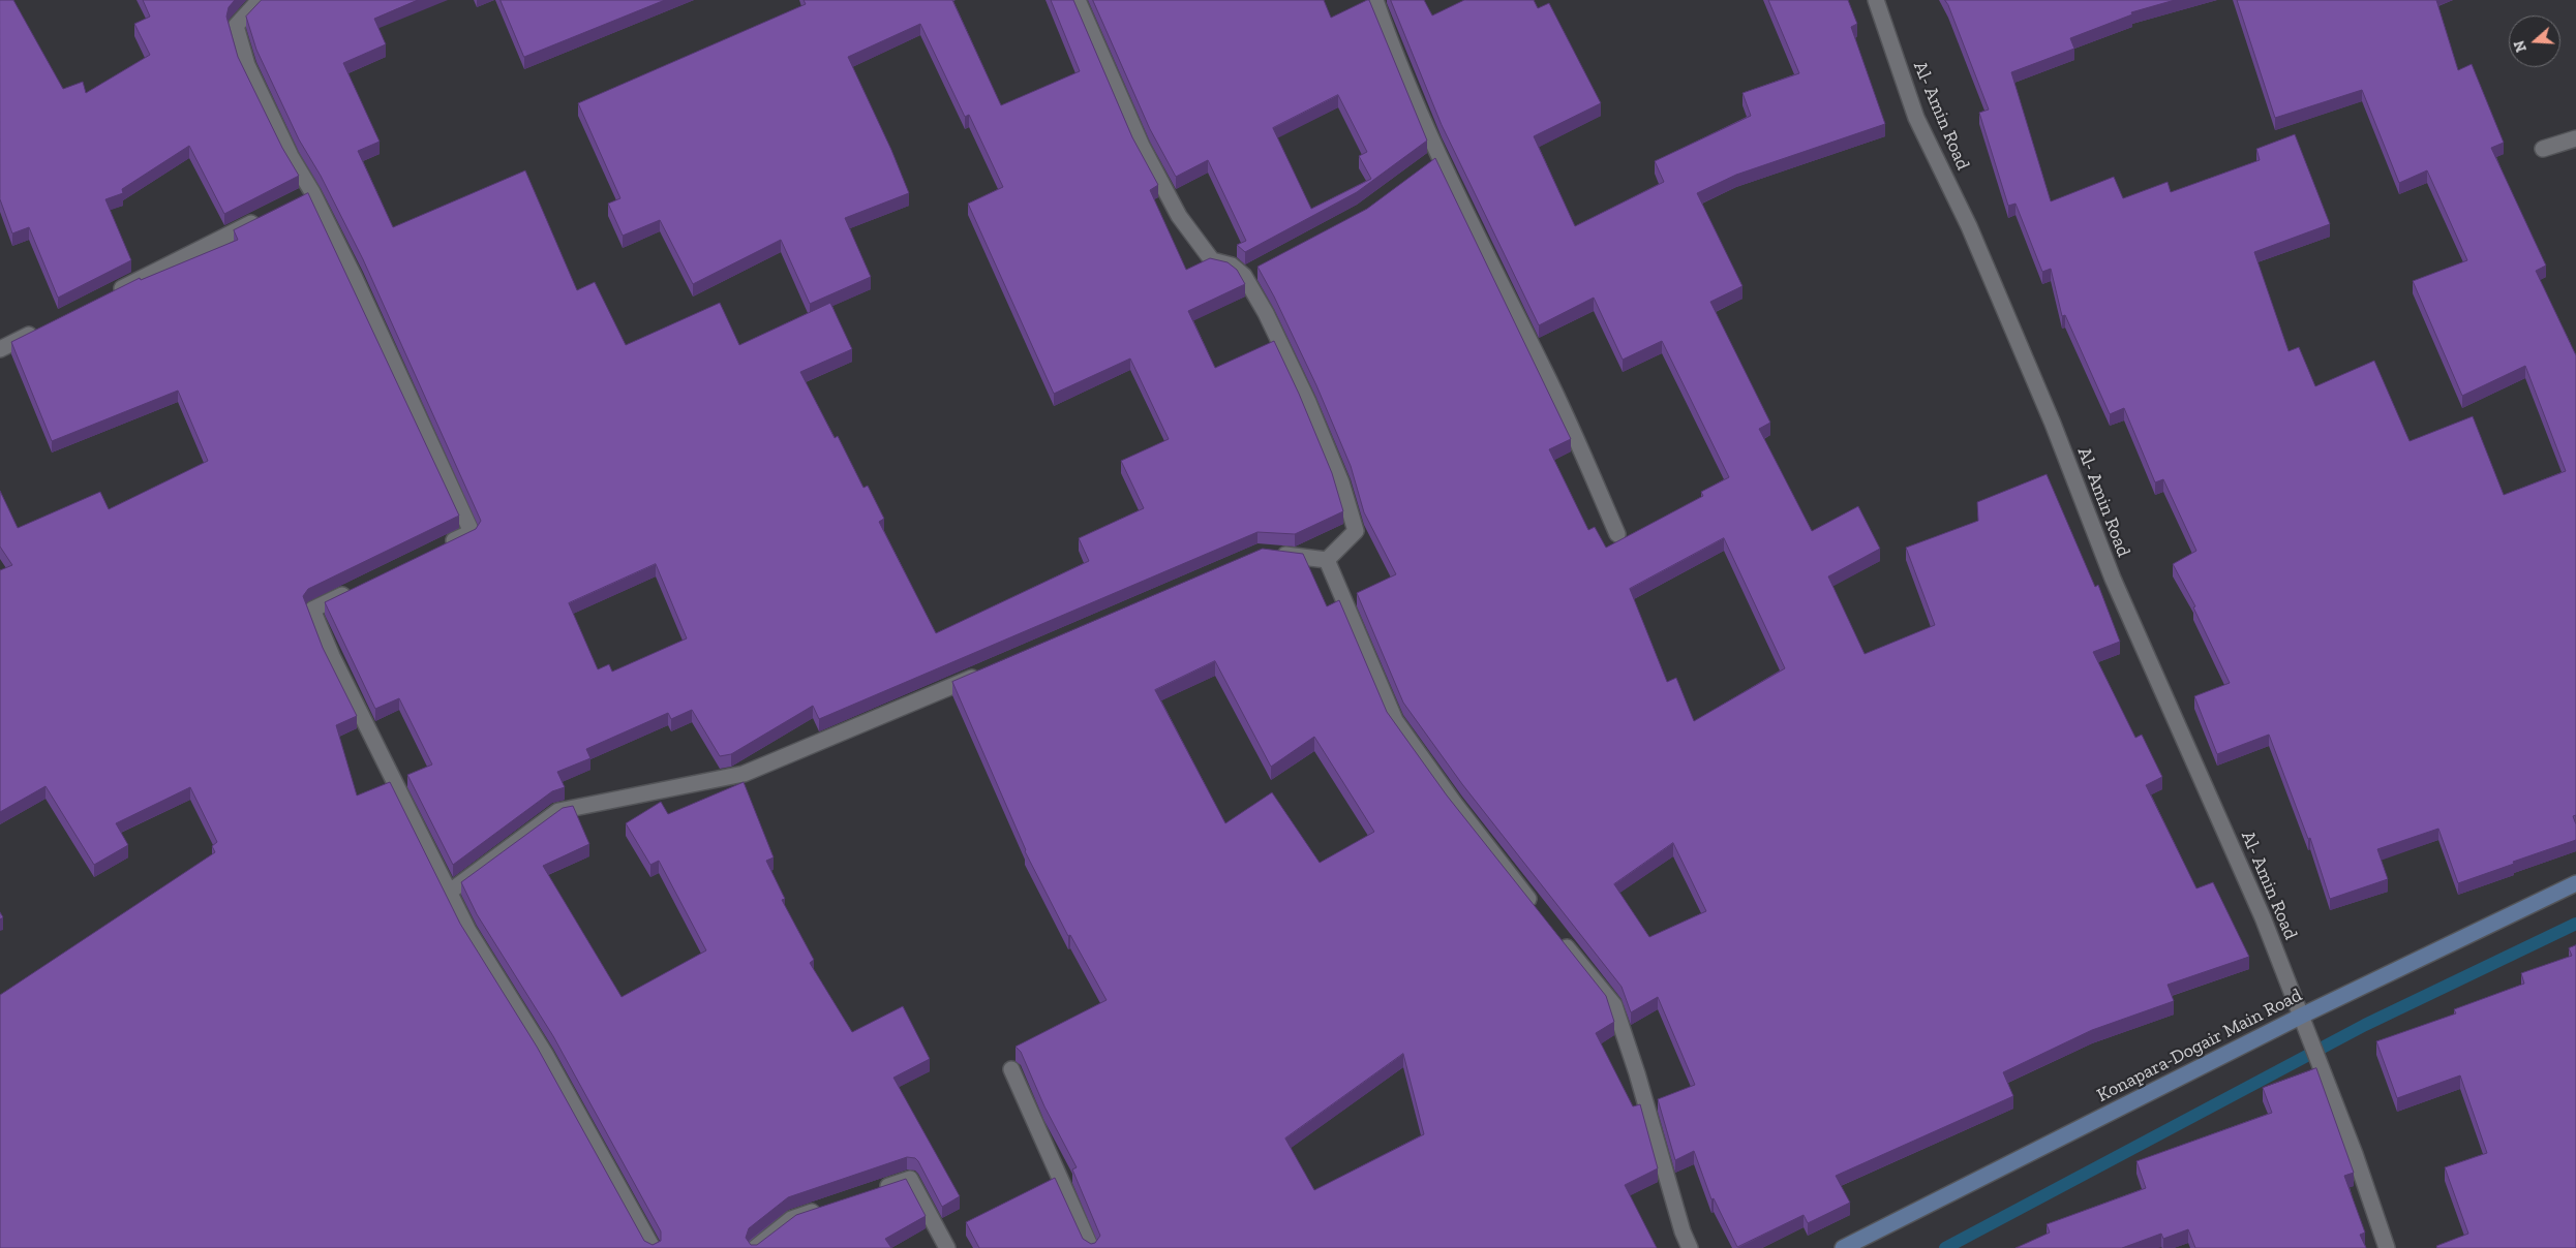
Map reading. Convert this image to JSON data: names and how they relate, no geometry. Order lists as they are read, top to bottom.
{
  "streets": {
    "main road": ["Konapara-Dogair Main Road"],
    "street": ["Al- Amin Road"]
  },
  "crossings": [
    ["Al- Amin Road", "Konapara-Dogair Main Road"]
  ],
  "north": "left"
}
